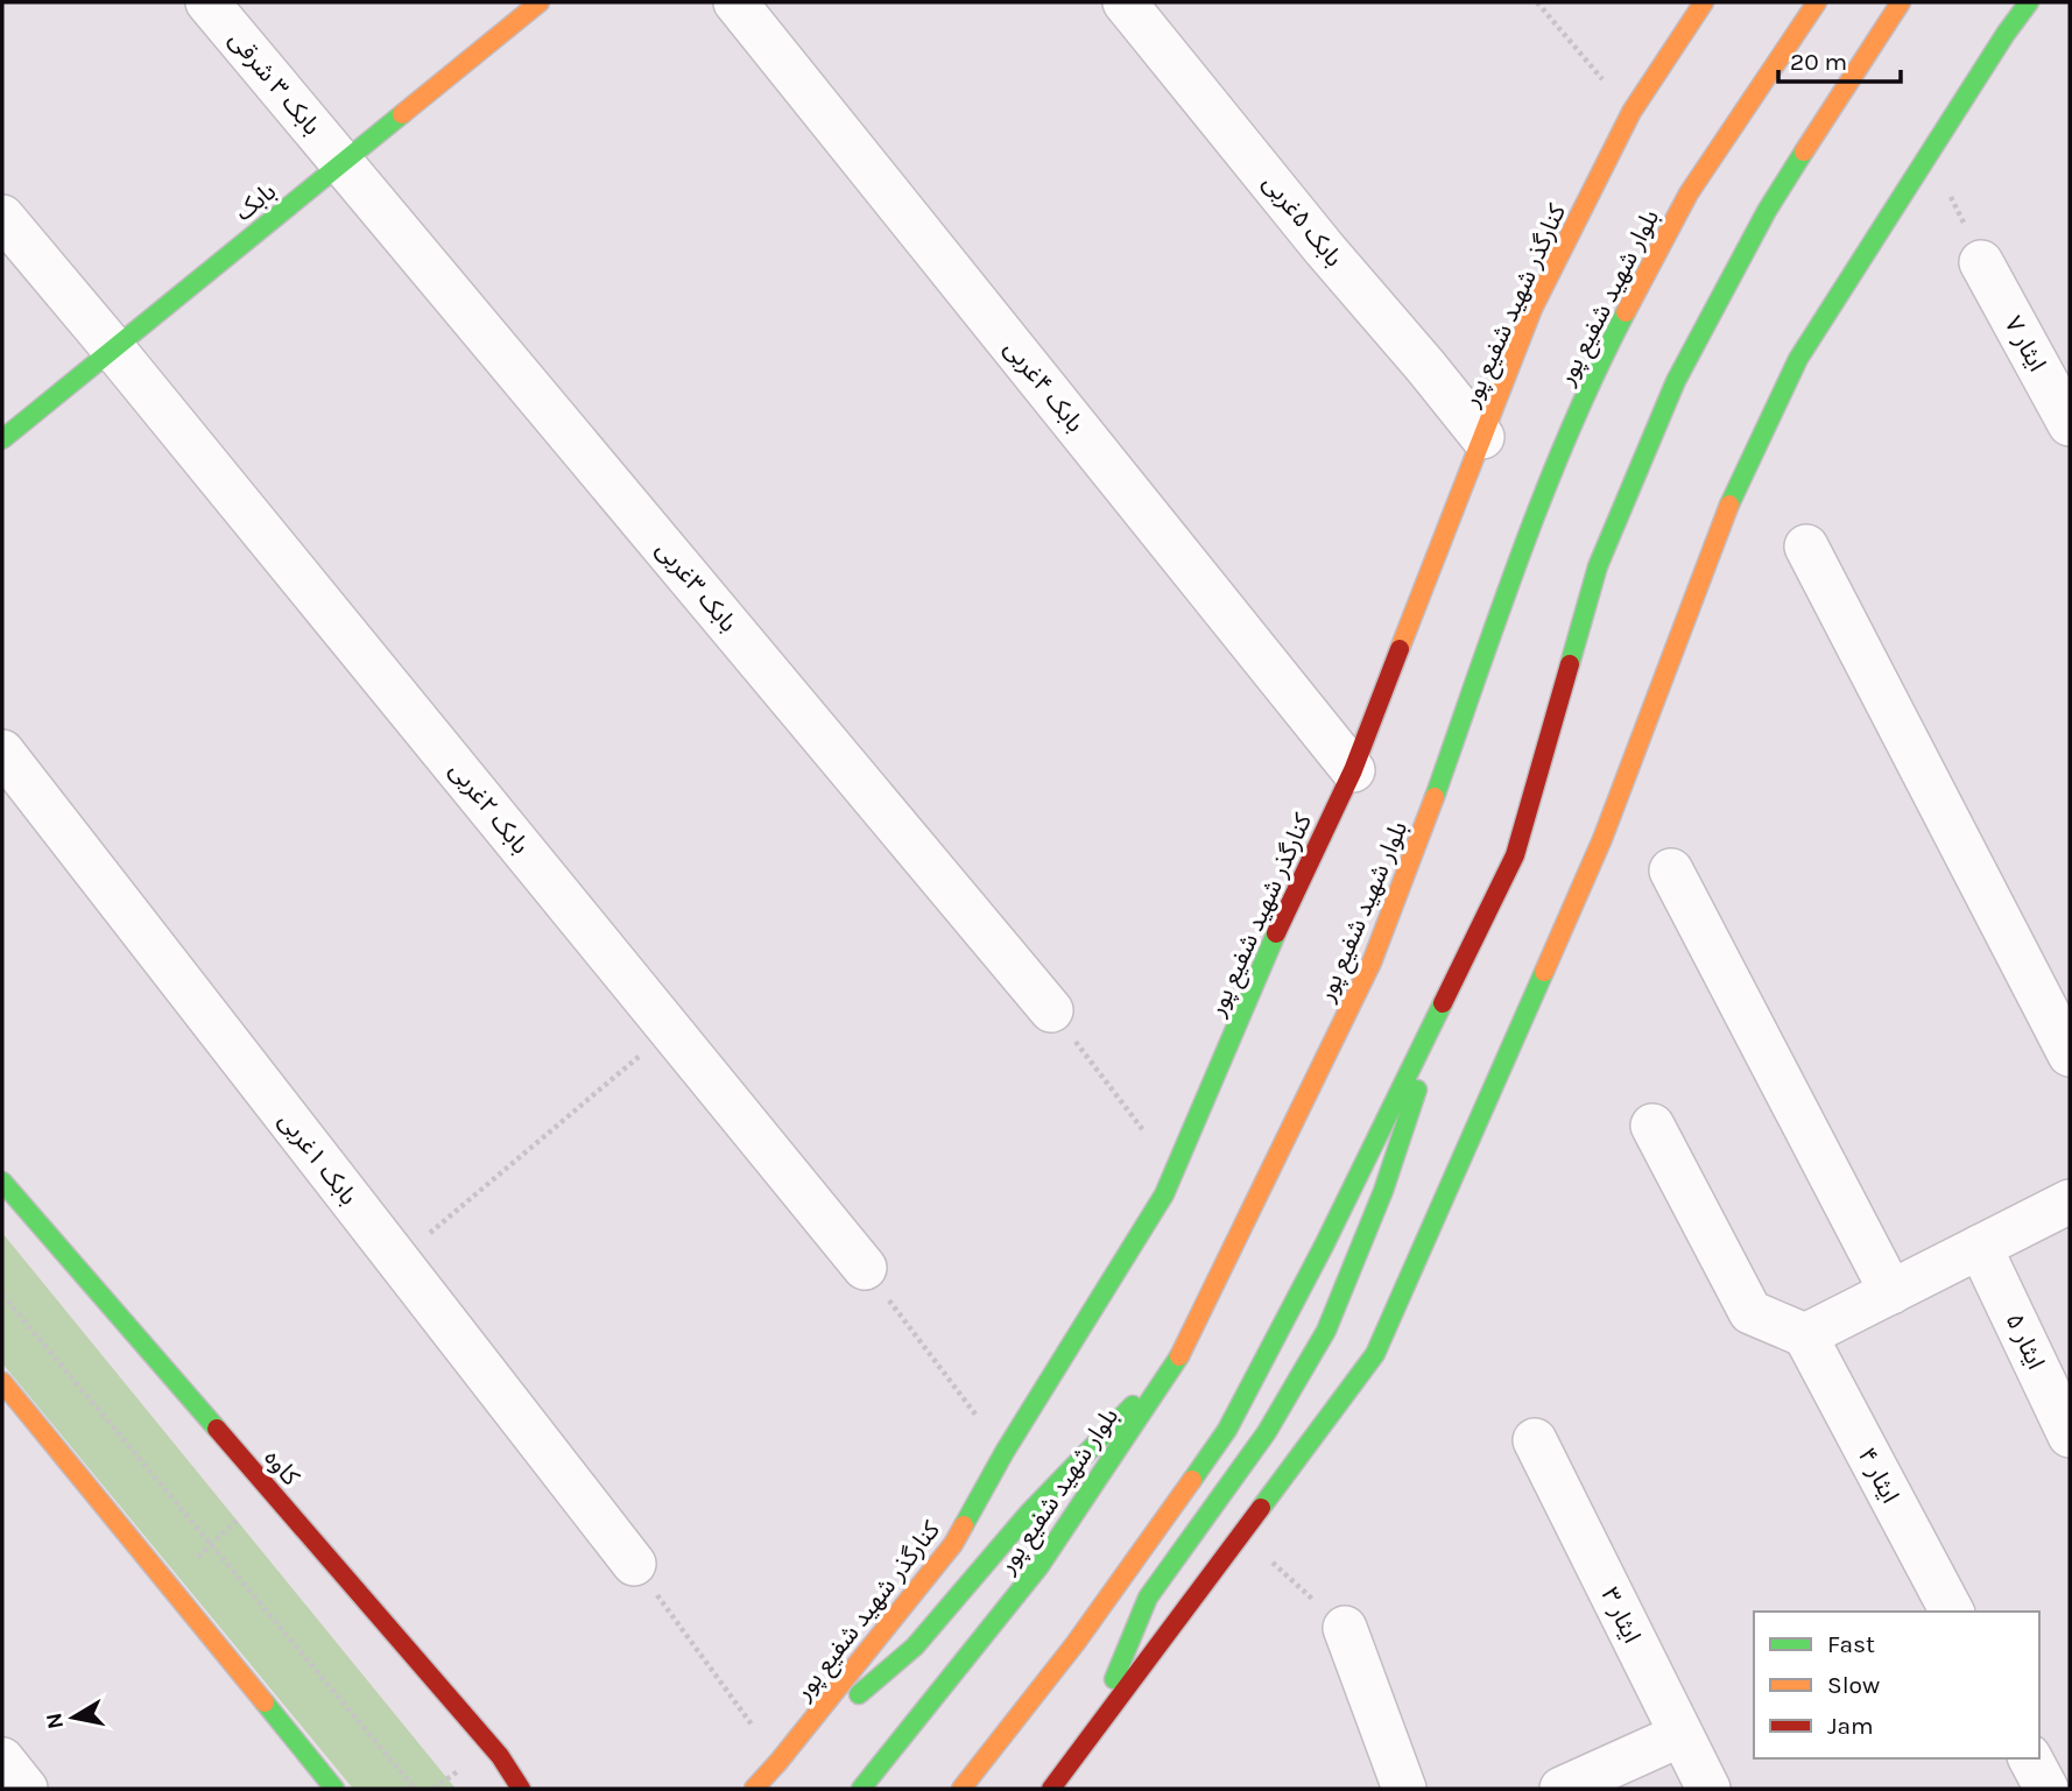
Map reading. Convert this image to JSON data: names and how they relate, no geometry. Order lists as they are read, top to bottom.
{
  "streets": {
    "main road": [
      "بابک",
      "بلوار شهید شفیع پور",
      "کنارگذر شهید شفیع پور",
      "کاوه"
    ],
    "street": [
      "بابک ۳ شرقی",
      "بابک ۵غربی",
      "ایثار ۷",
      "بابک ۴غربی",
      "بابک ۳غربی",
      "بابک ۲غربی",
      "بابک ۱غربی",
      "ایثار ۵",
      "ایثار ۴",
      "ایثار ۳"
    ]
  },
  "crossings": [
    ["بابک ۳ شرقی", "بابک"],
    ["بابک ۳ شرقی", "بابک ۳غربی"],
    ["بابک", "بابک ۳غربی"],
    ["بابک", "بابک ۲غربی"],
    ["بابک ۵غربی", "کنارگذر شهید شفیع پور"],
    ["کنارگذر شهید شفیع پور", "بابک ۴غربی"]
  ],
  "legend": ["Fast", "Slow", "Jam"],
  "scale_bar": "20 m",
  "north": "left"
}
